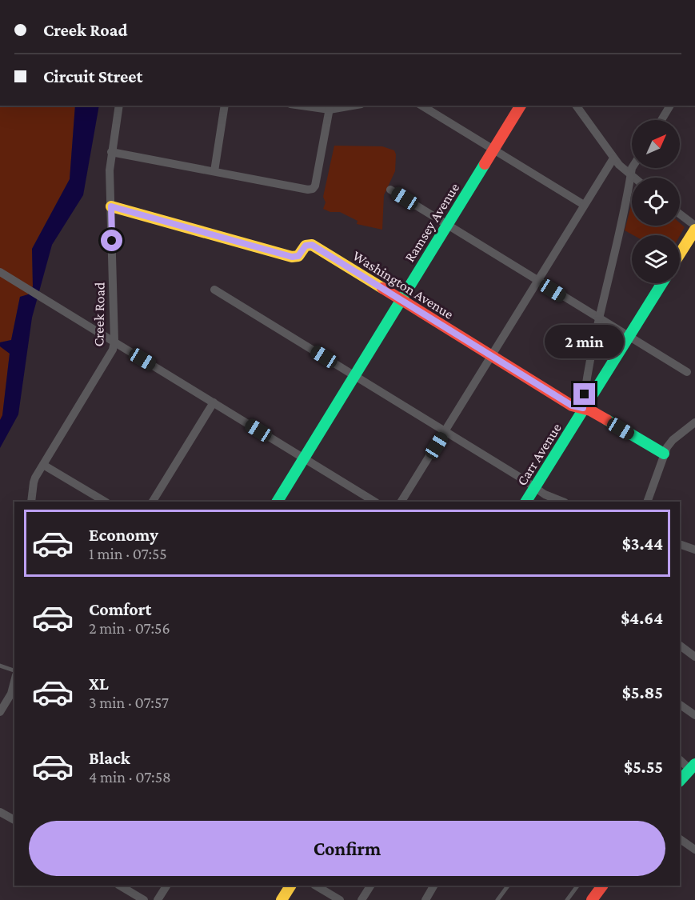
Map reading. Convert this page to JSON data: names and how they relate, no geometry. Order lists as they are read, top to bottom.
{
  "streets": {
    "street": [
      "Ramsey Avenue",
      "Washington Avenue",
      "Creek Road",
      "Carr Avenue"
    ]
  },
  "crossings": [
    ["Ramsey Avenue", "Washington Avenue"],
    ["Washington Avenue", "Creek Road"],
    ["Washington Avenue", "Carr Avenue"]
  ],
  "north": "top right",
  "page": {
    "banner": ["Creek Road", "Circuit Street"],
    "bubble": "2 min",
    "list": [
      {
        "name": "Economy",
        "note": "1 min · 07:55",
        "value": "$3.44"
      },
      {
        "name": "Comfort",
        "note": "2 min · 07:56",
        "value": "$4.64"
      },
      {
        "name": "XL",
        "note": "3 min · 07:57",
        "value": "$5.85"
      },
      {
        "name": "Black",
        "note": "4 min · 07:58",
        "value": "$5.55"
      }
    ],
    "buttons": "Confirm"
  }
}
